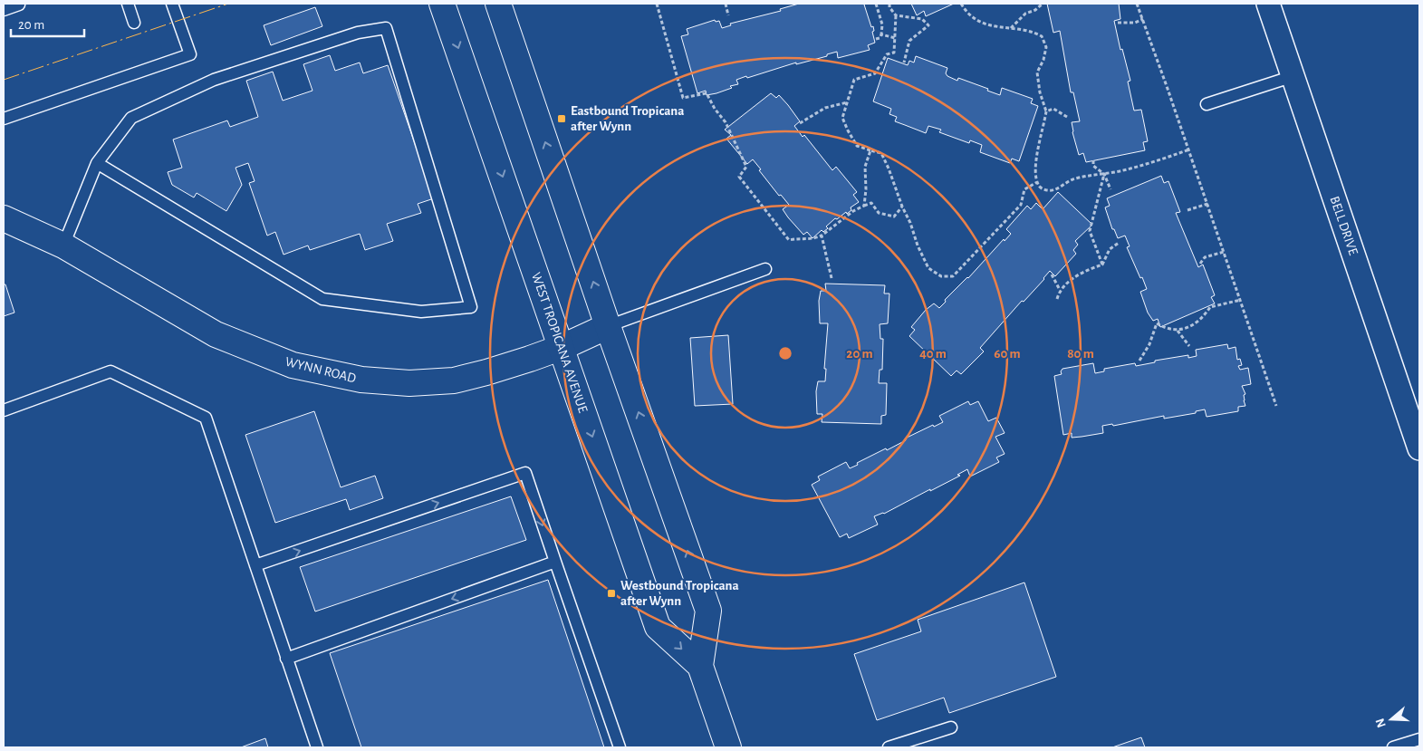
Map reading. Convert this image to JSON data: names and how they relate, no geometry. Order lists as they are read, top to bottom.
{
  "streets": {
    "main road": ["WEST TROPICANA AVENUE", "WYNN ROAD"],
    "street": ["BELL DRIVE"]
  },
  "crossings": [
    ["WEST TROPICANA AVENUE", "WYNN ROAD"]
  ],
  "places": {
    "transit": ["Eastbound Tropicana after Wynn", "Westbound Tropicana after Wynn"]
  },
  "scale_bar": "20 m",
  "north": "left",
  "rings": [
    "20 m",
    "40 m",
    "60 m",
    "80 m"
  ]
}
